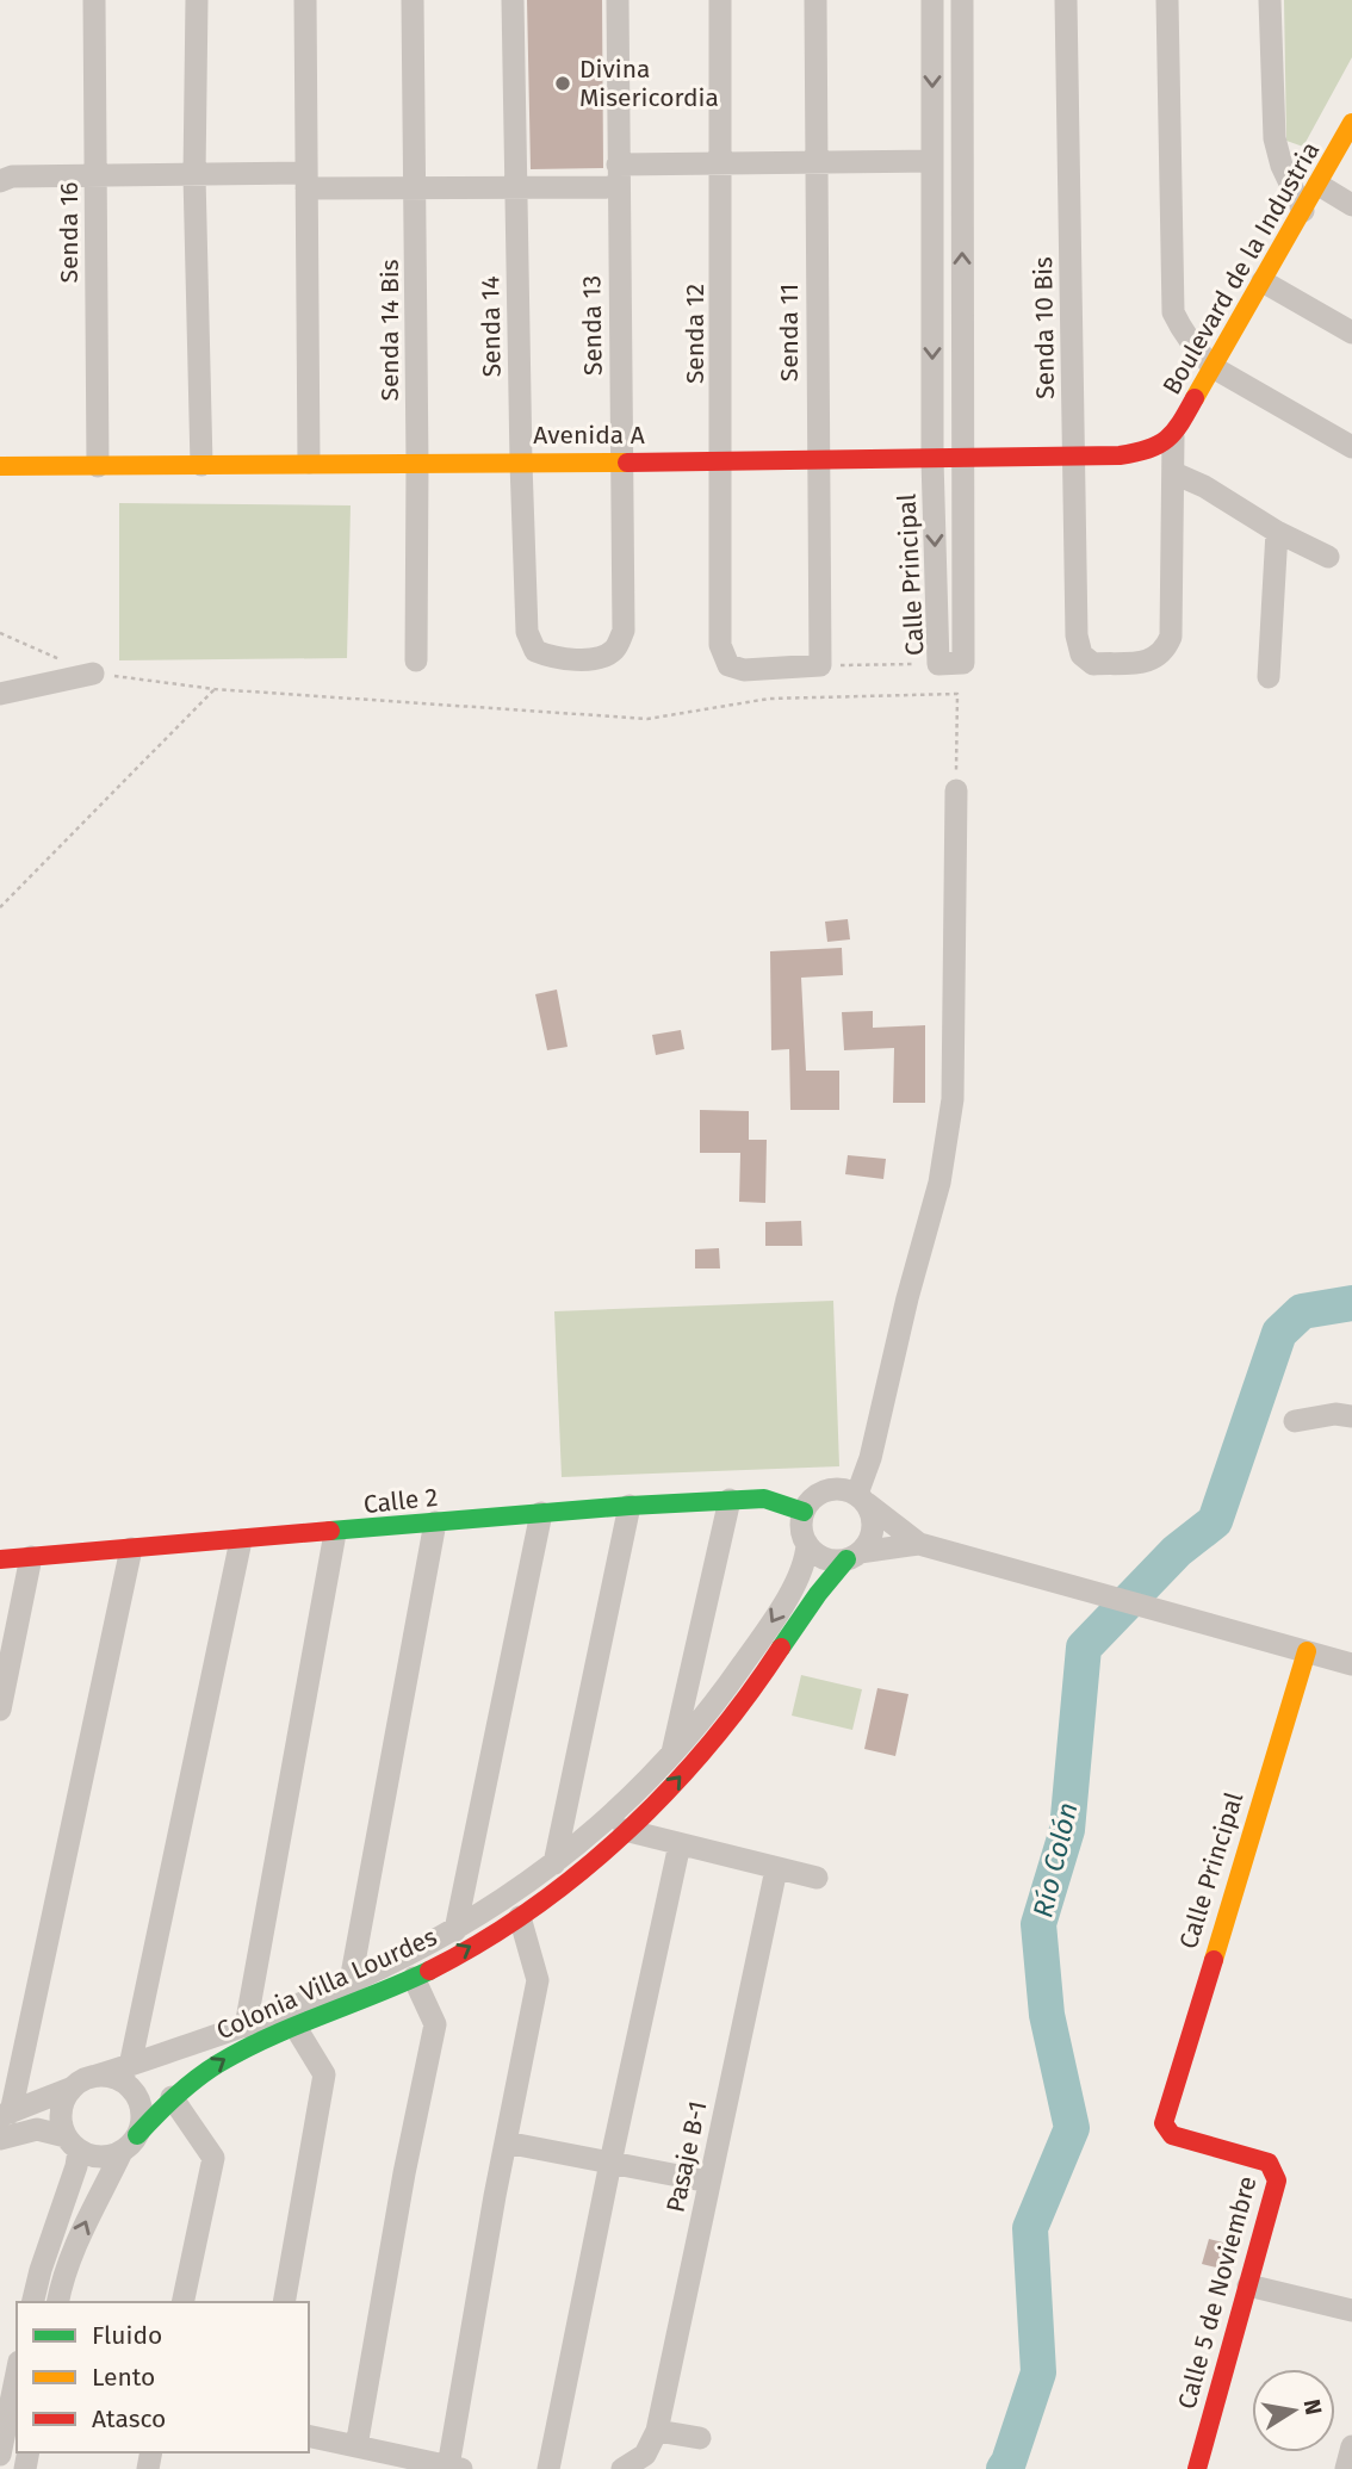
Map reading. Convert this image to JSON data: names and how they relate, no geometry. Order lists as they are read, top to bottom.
{
  "streets": {
    "street": [
      "Senda 16",
      "Boulevard de la Industria",
      "Senda 13",
      "Senda 14",
      "Senda 10 Bis",
      "Senda 14 Bis",
      "Senda 11",
      "Senda 12",
      "Avenida A",
      "Calle Principal",
      "Calle 2",
      "Colonia Villa Lourdes",
      "Pasaje B-1",
      "Calle 5 de Noviembre"
    ]
  },
  "crossings": [
    ["Senda 16", "Avenida A"],
    ["Boulevard de la Industria", "Avenida A"],
    ["Senda 13", "Senda 14"],
    ["Senda 13", "Avenida A"],
    ["Senda 14", "Avenida A"],
    ["Senda 10 Bis", "Avenida A"],
    ["Senda 14 Bis", "Avenida A"],
    ["Senda 11", "Senda 12"],
    ["Senda 11", "Avenida A"],
    ["Senda 12", "Avenida A"],
    ["Avenida A", "Calle Principal"],
    ["Calle Principal", "Calle 5 de Noviembre"],
    ["Calle 2", "Colonia Villa Lourdes"]
  ],
  "water": ["Río Colón"],
  "places": ["Divina Misericordia"],
  "legend": ["Fluido", "Lento", "Atasco"],
  "north": "right"
}
